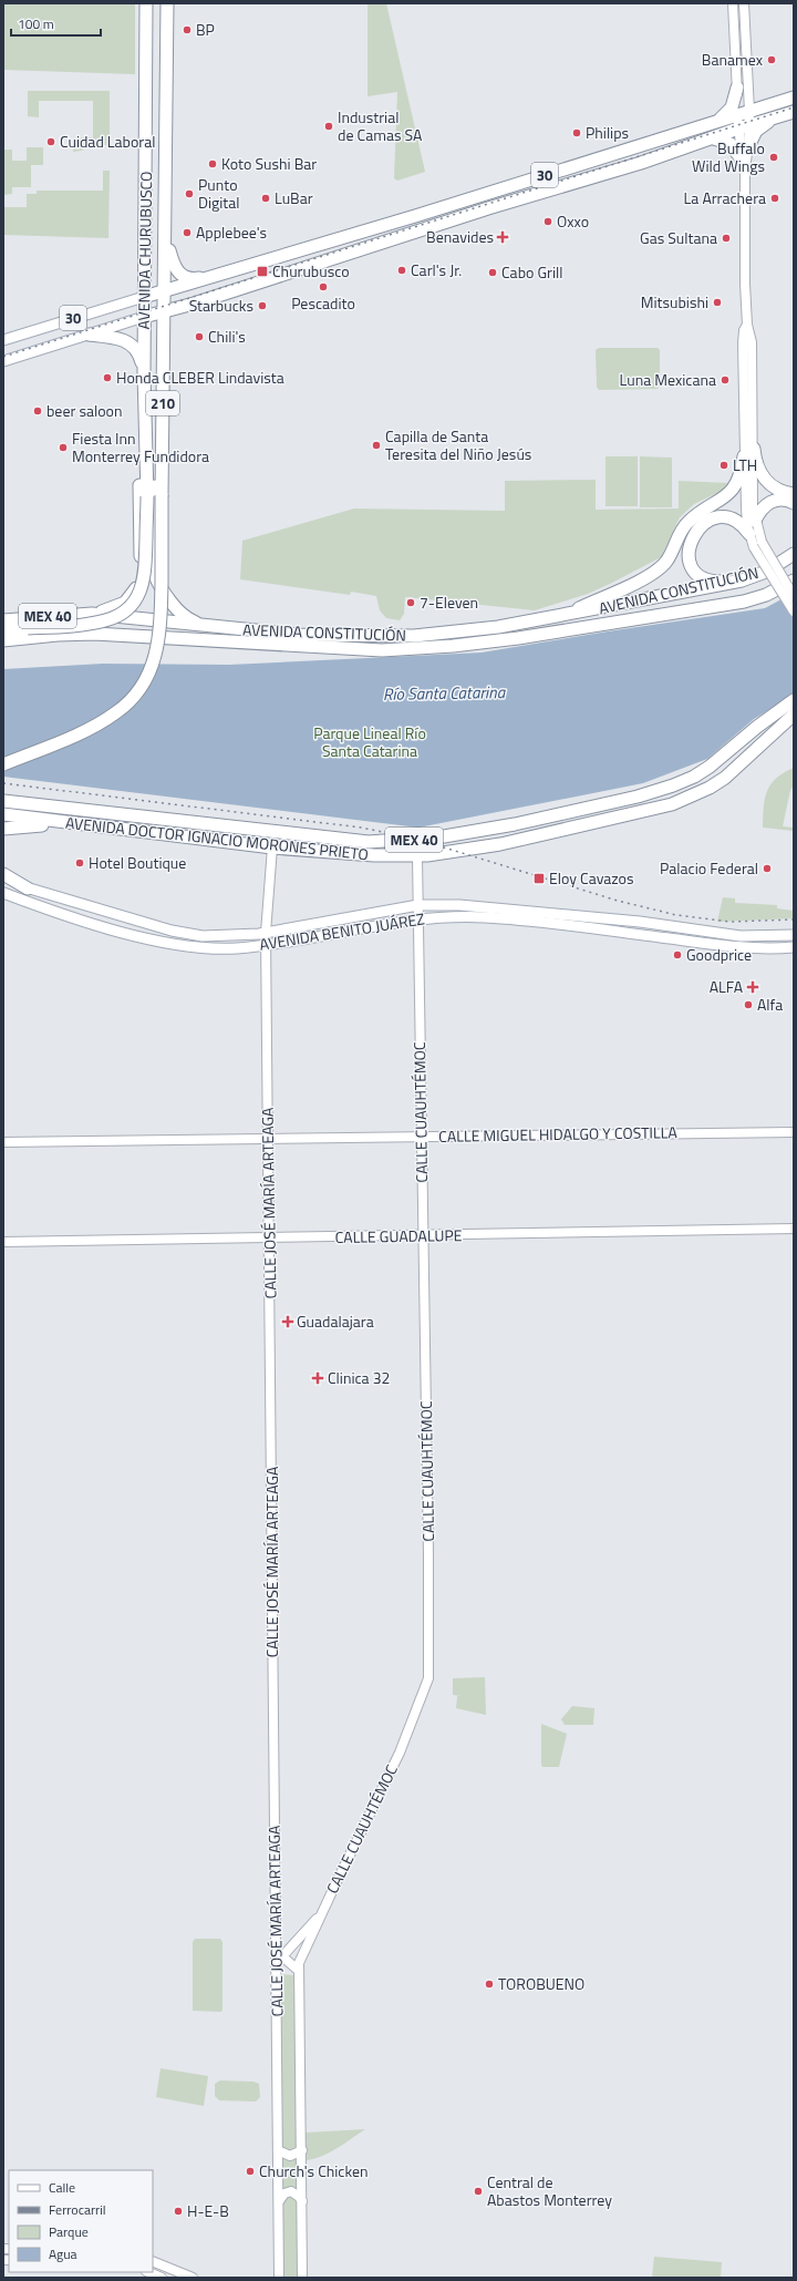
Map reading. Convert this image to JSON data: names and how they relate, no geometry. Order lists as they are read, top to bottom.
{
  "streets": {
    "highway": [
      "30",
      "AVENIDA CHURUBUSCO",
      "210",
      "AVENIDA CONSTITUCIÓN",
      "MEX 40",
      "AVENIDA DOCTOR IGNACIO MORONES PRIETO"
    ],
    "main road": ["AVENIDA BENITO JUÁREZ"],
    "street": [
      "CALLE CUAUHTÉMOC",
      "CALLE MIGUEL HIDALGO Y COSTILLA",
      "CALLE JOSÉ MARÍA ARTEAGA",
      "CALLE GUADALUPE"
    ]
  },
  "crossings": [
    ["30", "AVENIDA CHURUBUSCO"],
    ["AVENIDA DOCTOR IGNACIO MORONES PRIETO", "CALLE CUAUHTÉMOC"],
    ["AVENIDA DOCTOR IGNACIO MORONES PRIETO", "CALLE JOSÉ MARÍA ARTEAGA"],
    ["AVENIDA BENITO JUÁREZ", "CALLE CUAUHTÉMOC"],
    ["AVENIDA BENITO JUÁREZ", "CALLE JOSÉ MARÍA ARTEAGA"],
    ["CALLE CUAUHTÉMOC", "CALLE MIGUEL HIDALGO Y COSTILLA"],
    ["CALLE CUAUHTÉMOC", "CALLE GUADALUPE"],
    ["CALLE MIGUEL HIDALGO Y COSTILLA", "CALLE JOSÉ MARÍA ARTEAGA"],
    ["CALLE JOSÉ MARÍA ARTEAGA", "CALLE GUADALUPE"]
  ],
  "water": ["Río Santa Catarina"],
  "parks": ["Parque Lineal Río Santa Catarina"],
  "places": {
    "other": [
      "BP",
      "Banamex",
      "Industrial de Camas SA",
      "Philips",
      "Cuidad Laboral",
      "Buffalo Wild Wings",
      "Koto Sushi Bar",
      "Punto Digital",
      "LuBar",
      "La Arrachera",
      "Oxxo",
      "Applebee's",
      "Gas Sultana",
      "Carl's Jr.",
      "Cabo Grill",
      "Pescadito",
      "Mitsubishi",
      "Starbucks",
      "Chili's",
      "Honda CLEBER Lindavista",
      "Luna Mexicana",
      "beer saloon",
      "Capilla de Santa Teresita del Niño Jesús",
      "Fiesta Inn Monterrey Fundidora",
      "LTH",
      "7-Eleven",
      "Hotel Boutique",
      "Palacio Federal",
      "Goodprice",
      "Alfa",
      "TOROBUENO",
      "Church's Chicken",
      "Central de Abastos Monterrey",
      "H-E-B"
    ],
    "health": [
      "Benavides",
      "ALFA",
      "Guadalajara",
      "Clinica 32"
    ],
    "transit": ["Churubusco", "Eloy Cavazos"]
  },
  "legend": [
    "Calle",
    "Ferrocarril",
    "Parque",
    "Agua"
  ],
  "scale_bar": "100 m"
}
